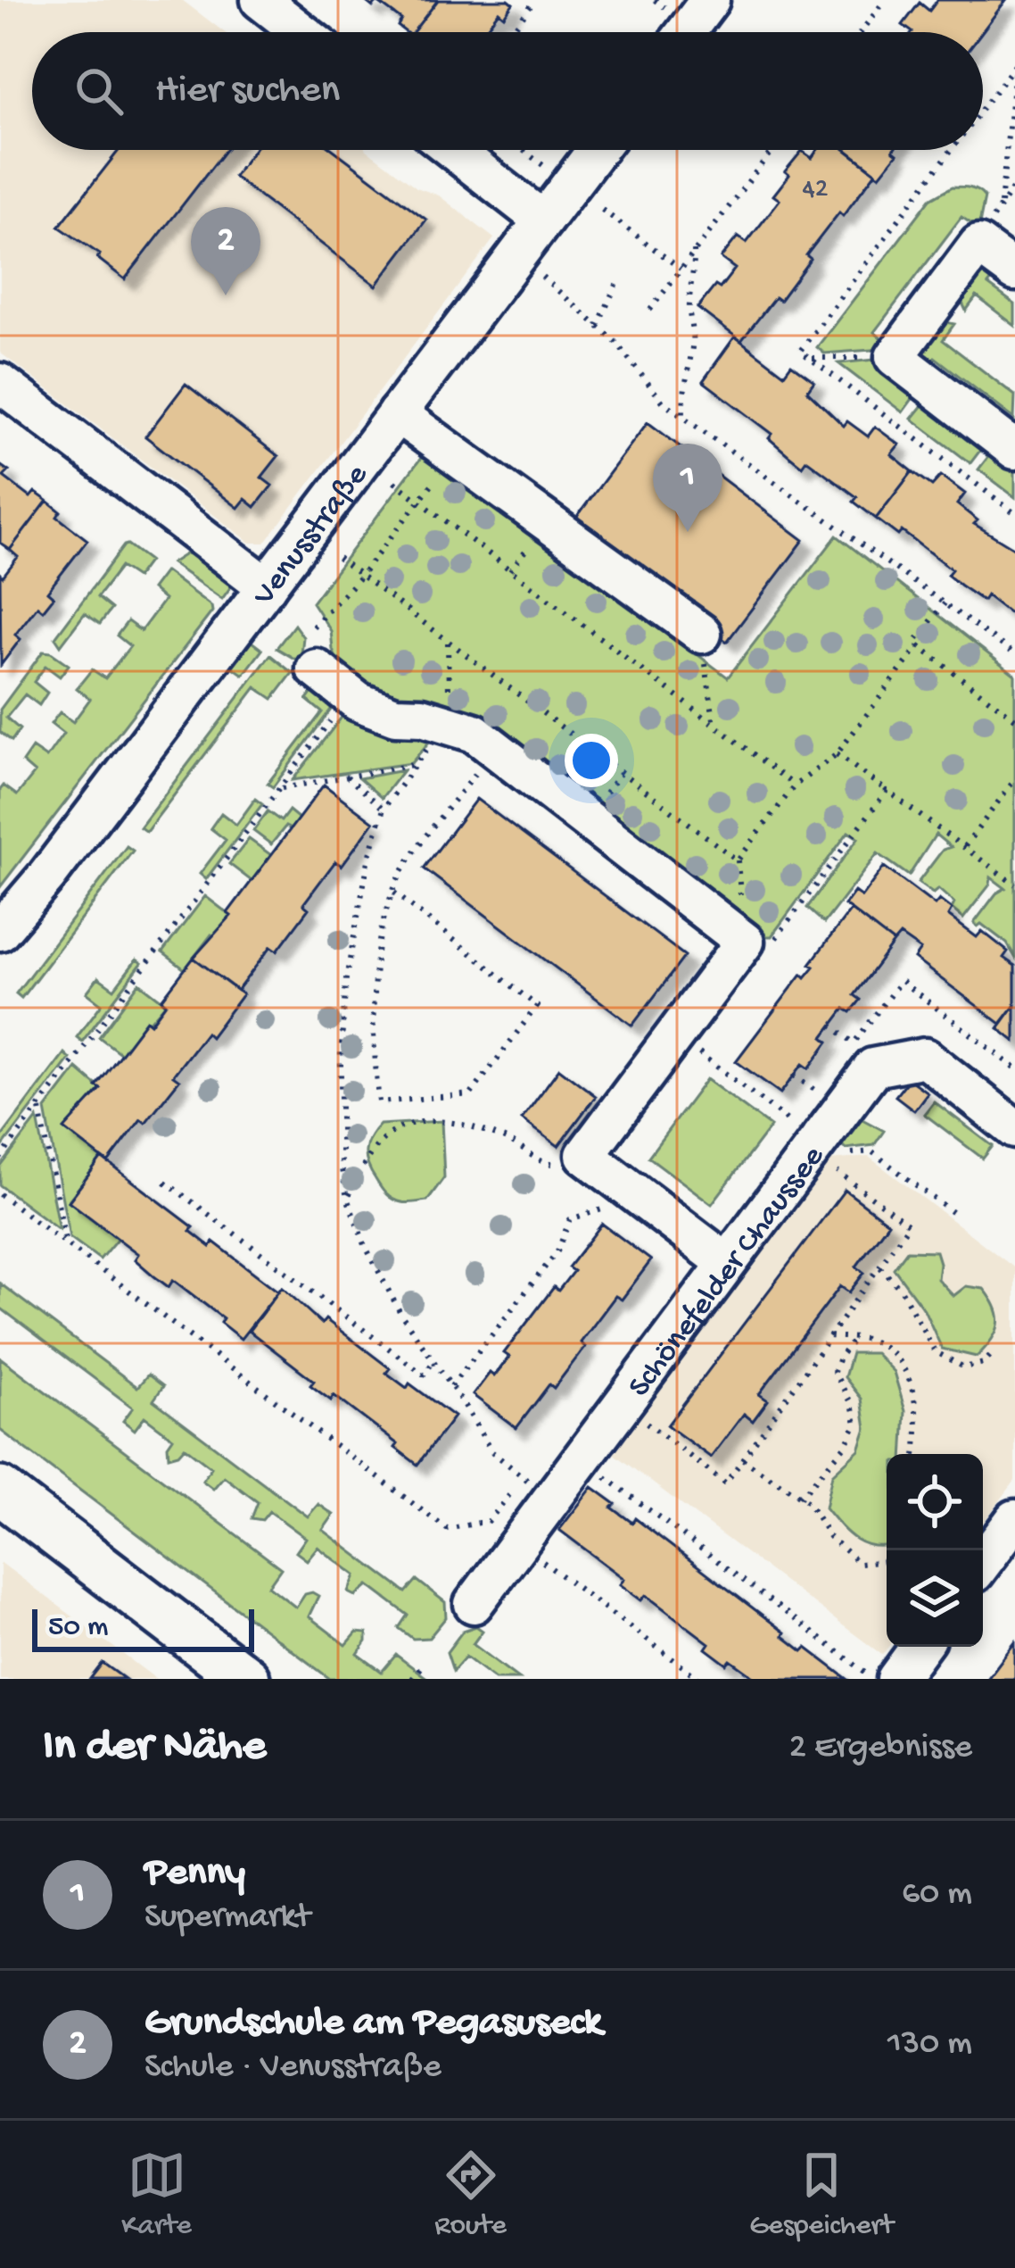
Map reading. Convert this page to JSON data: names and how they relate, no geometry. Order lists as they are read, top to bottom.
{
  "streets": {
    "street": ["Venusstraße", "Schönefelder Chaussee"]
  },
  "house_numbers": ["42"],
  "scale_bar": "50 m",
  "page": {
    "search": "Hier suchen",
    "pins": ["2", "1"],
    "scale": "50 m",
    "heading": ["In der Nähe", "2 Ergebnisse"],
    "list": [
      {
        "mark": "1",
        "name": "Penny",
        "note": "Supermarkt",
        "value": "60 m"
      },
      {
        "mark": "2",
        "name": "Grundschule am Pegasuseck",
        "note": "Schule · Venusstraße",
        "value": "130 m"
      }
    ],
    "nav": ["Karte", "Route", "Gespeichert"]
  }
}
